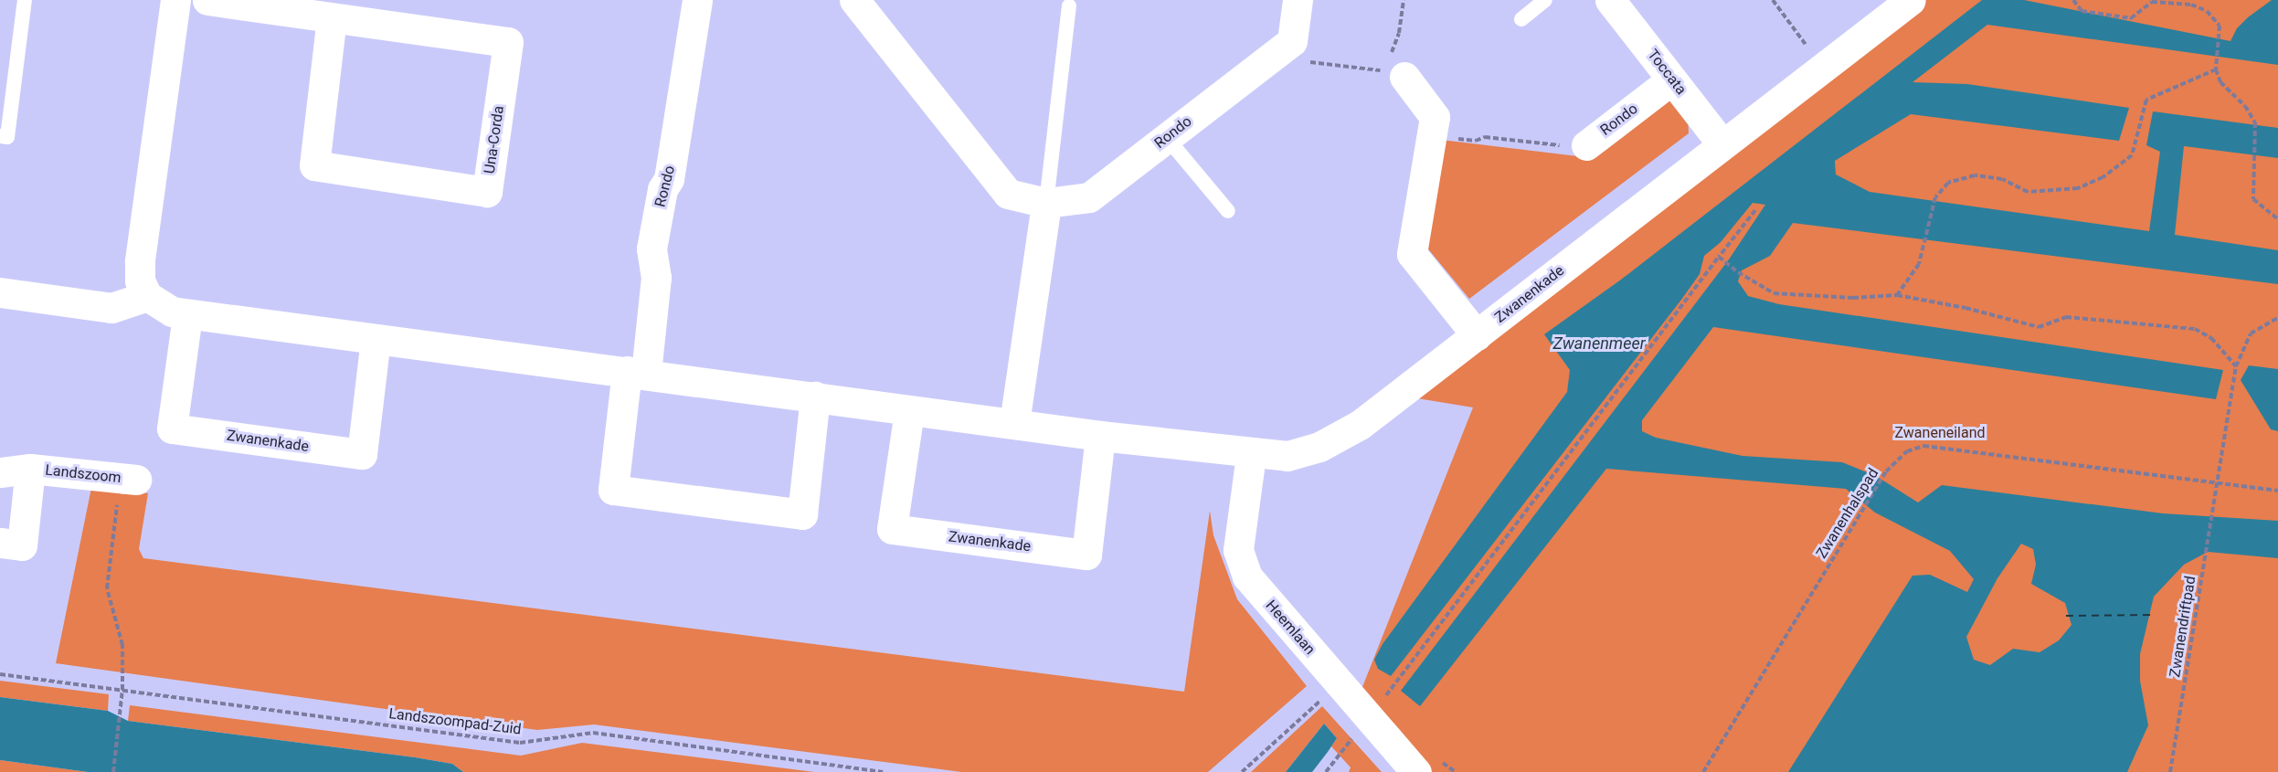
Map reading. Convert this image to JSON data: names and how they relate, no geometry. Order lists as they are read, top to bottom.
{
  "streets": {
    "street": [
      "Toccata",
      "Rondo",
      "Una-Corda",
      "Zwanenkade",
      "Landszoom",
      "Heemlaan"
    ],
    "path": ["Zwanenhalspad", "Zwanendriftpad", "Landszoompad-Zuid"]
  },
  "crossings": [
    ["Toccata", "Rondo"],
    ["Toccata", "Zwanenkade"],
    ["Rondo", "Zwanenkade"],
    ["Zwanenkade", "Heemlaan"],
    ["Zwanenhalspad", "Zwanendriftpad"]
  ],
  "water": ["Zwanenmeer"],
  "parks": ["Zwaneneiland"]
}
